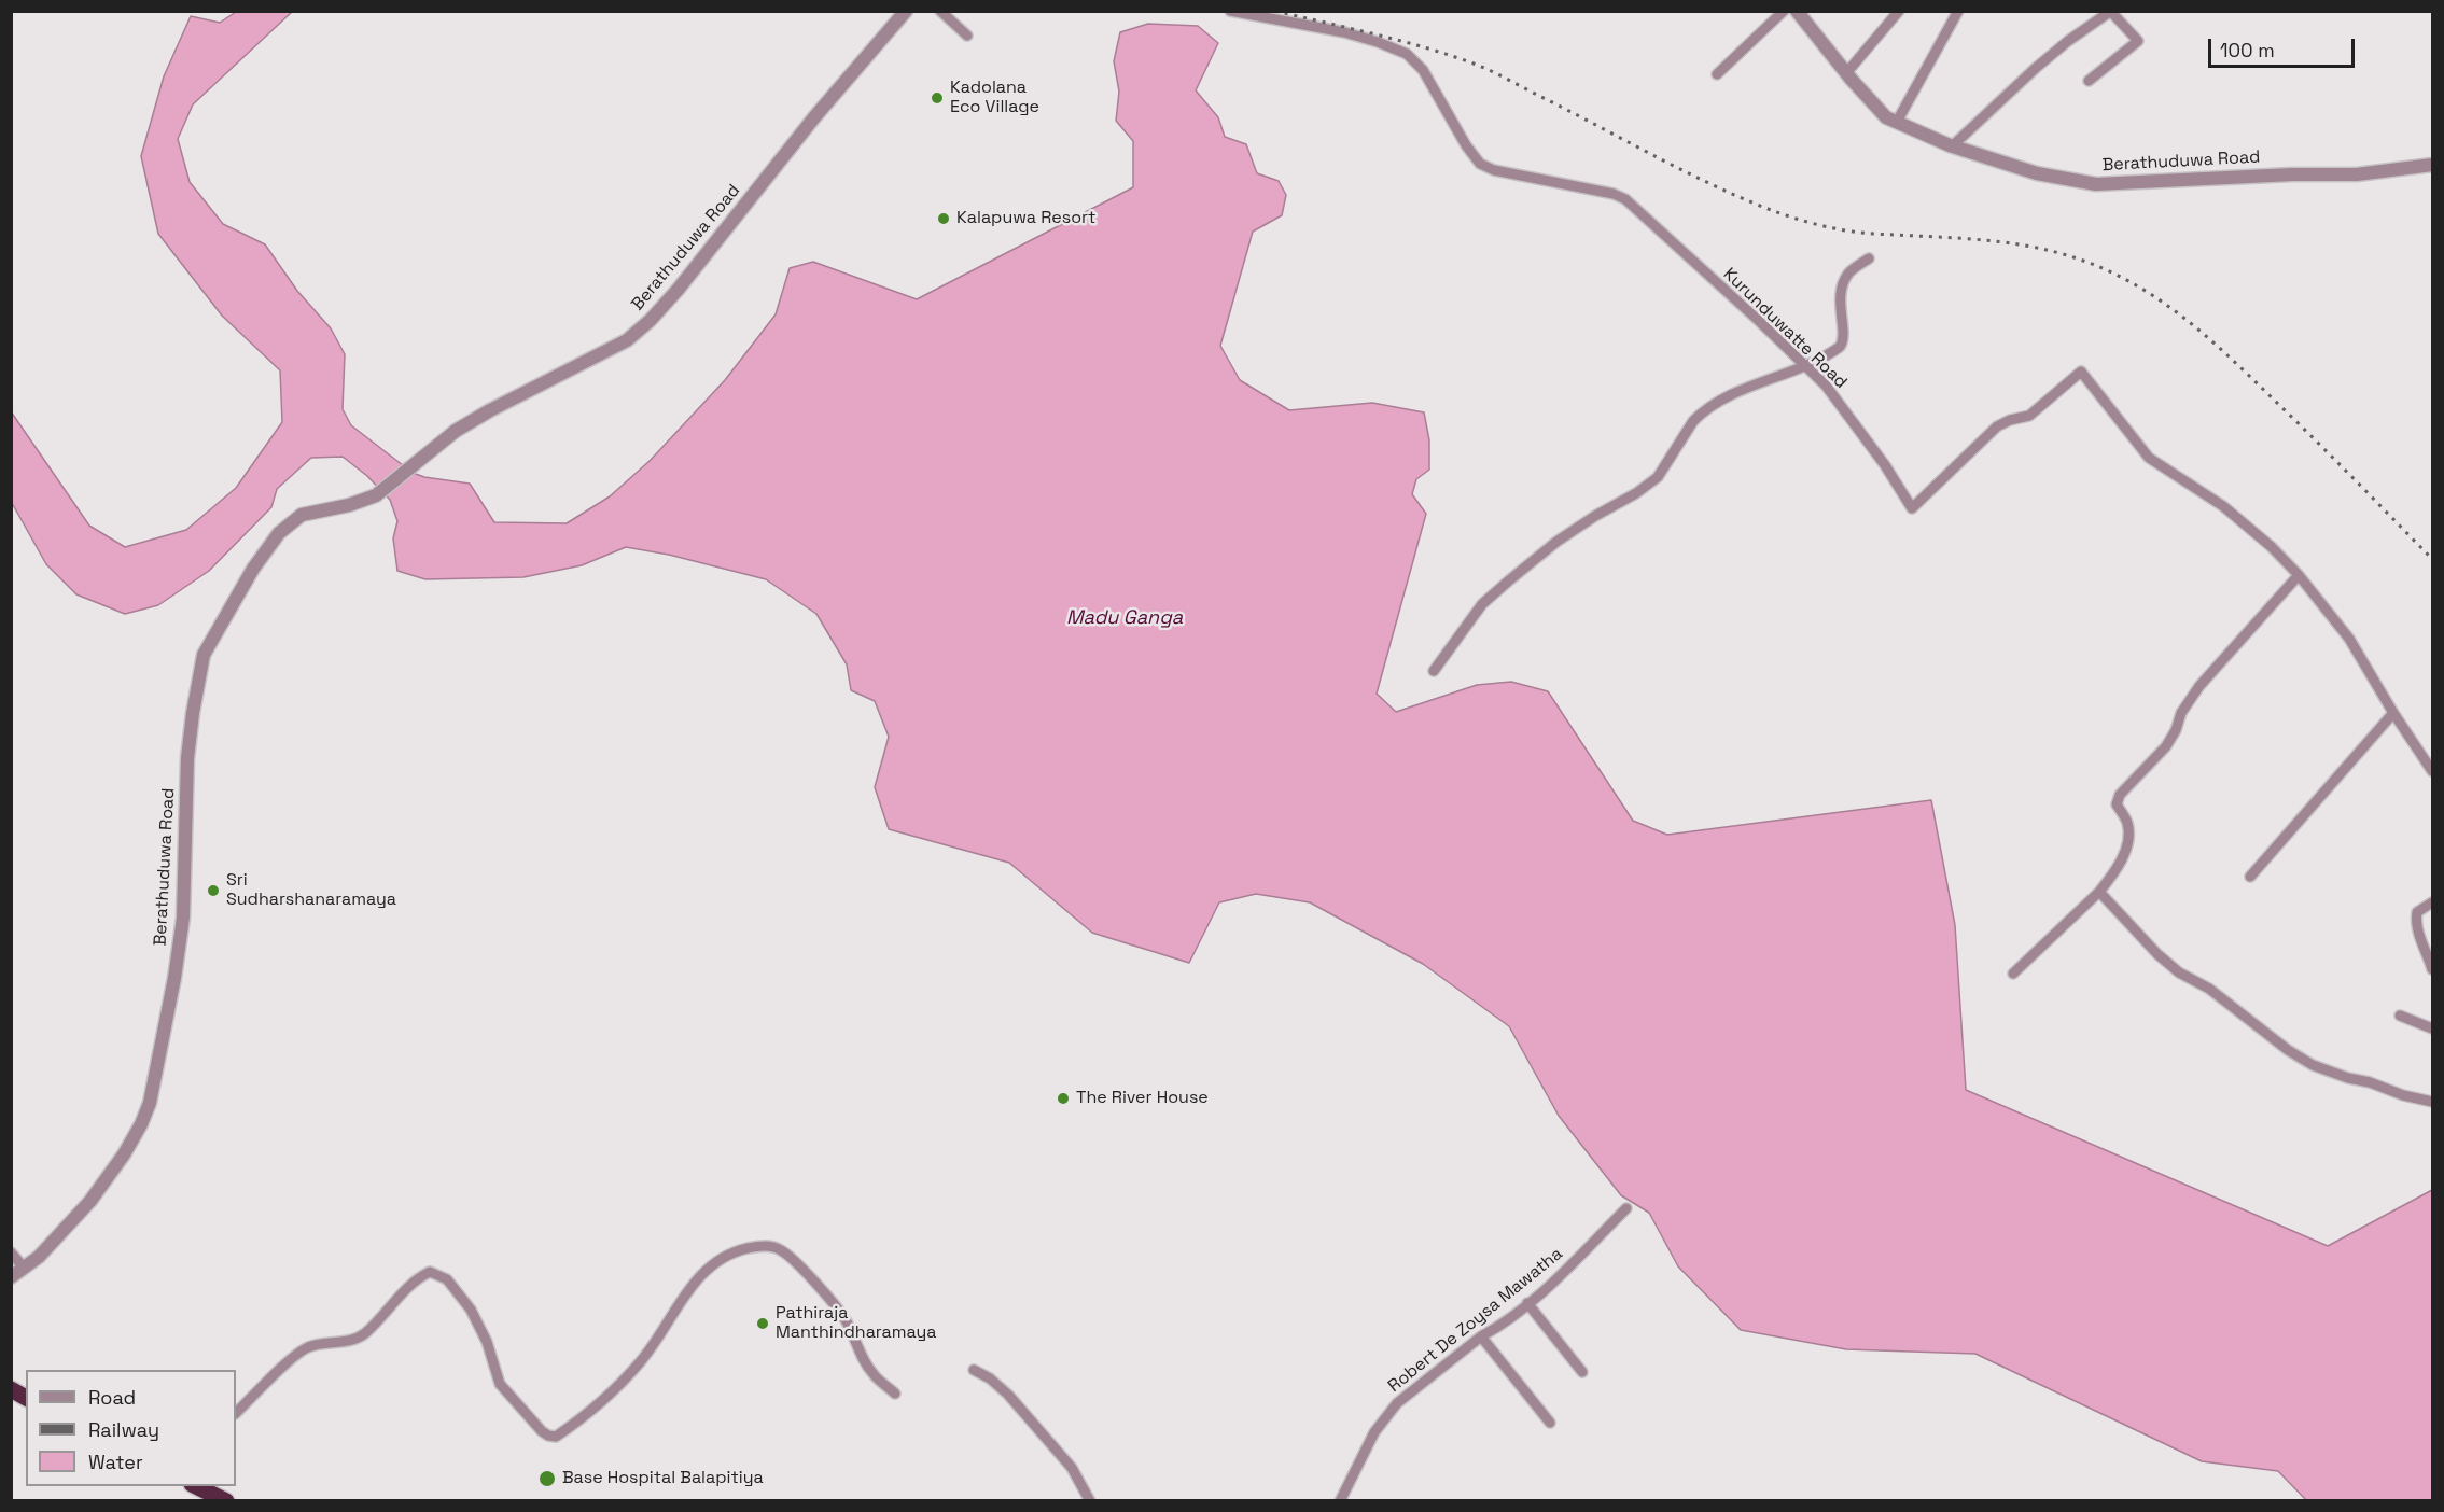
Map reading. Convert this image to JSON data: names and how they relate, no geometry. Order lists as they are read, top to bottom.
{
  "streets": {
    "street": ["Berathuduwa Road", "Kurunduwatte Road", "Robert De Zoysa Mawatha"]
  },
  "water": ["Madu Ganga"],
  "places": [
    "Kadolana Eco Village",
    "Kalapuwa Resort",
    "Sri Sudharshanaramaya",
    "The River House",
    "Pathiraja Manthindharamaya",
    "Base Hospital Balapitiya"
  ],
  "legend": ["Road", "Railway", "Water"],
  "scale_bar": "100 m"
}
